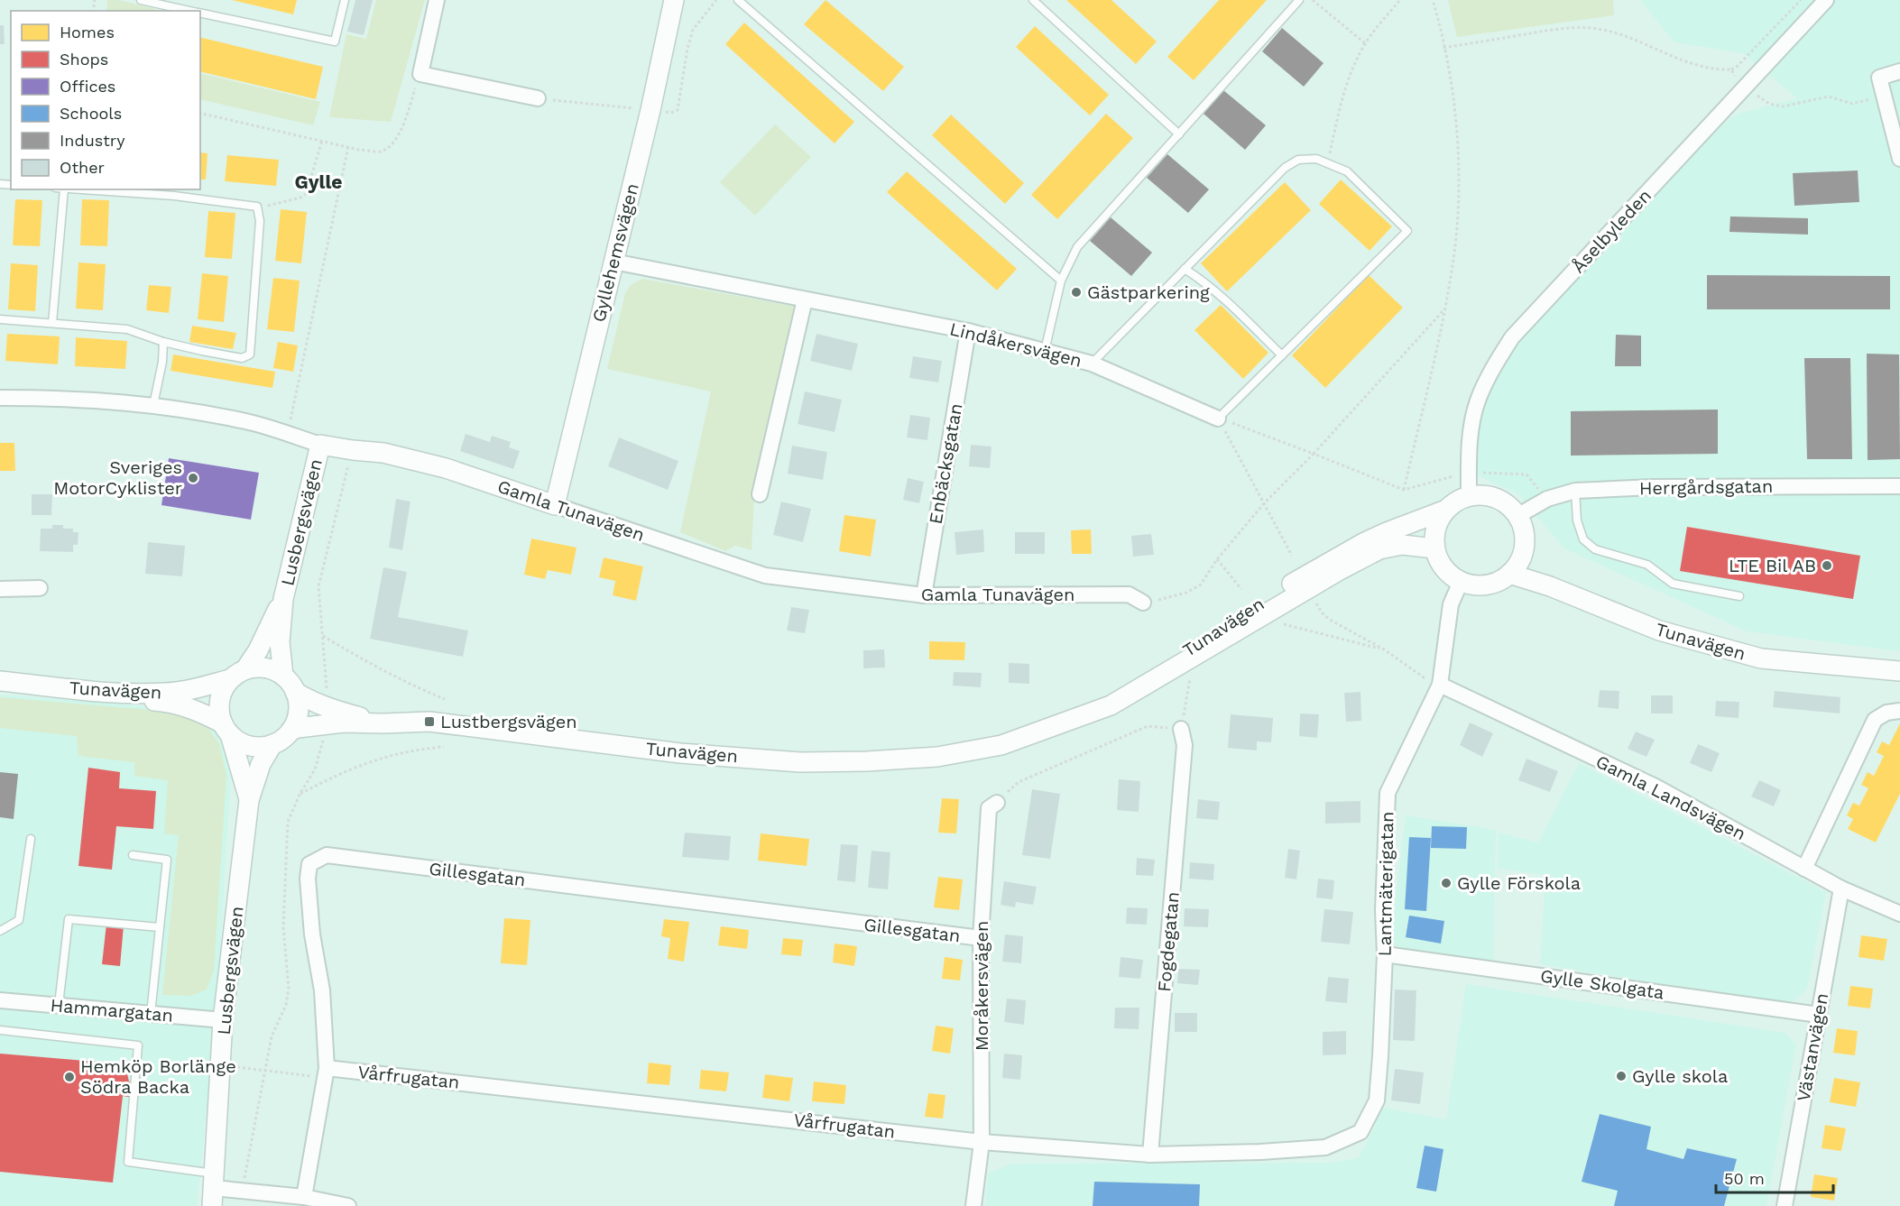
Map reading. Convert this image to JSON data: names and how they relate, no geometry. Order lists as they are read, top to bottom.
{
  "streets": {
    "street": [
      "Åselbyleden",
      "Gyllehemsvägen",
      "Lindåkersvägen",
      "Enbäcksgatan",
      "Herrgårdsgatan",
      "Gamla Tunavägen",
      "Lusbergsvägen",
      "Tunavägen",
      "Gamla Landsvägen",
      "Gillesgatan",
      "Lantmäterigatan",
      "Fogdegatan",
      "Gylle Skolgata",
      "Moråkersvägen",
      "Hammargatan",
      "Västanvägen",
      "Vårfrugatan"
    ]
  },
  "crossings": [
    ["Åselbyleden", "Herrgårdsgatan"],
    ["Åselbyleden", "Tunavägen"],
    ["Åselbyleden", "Lantmäterigatan"],
    ["Gyllehemsvägen", "Lindåkersvägen"],
    ["Gyllehemsvägen", "Gamla Tunavägen"],
    ["Lindåkersvägen", "Enbäcksgatan"],
    ["Enbäcksgatan", "Gamla Tunavägen"],
    ["Herrgårdsgatan", "Tunavägen"],
    ["Herrgårdsgatan", "Lantmäterigatan"],
    ["Gamla Tunavägen", "Lusbergsvägen"],
    ["Lusbergsvägen", "Tunavägen"],
    ["Lusbergsvägen", "Hammargatan"],
    ["Tunavägen", "Lantmäterigatan"],
    ["Gamla Landsvägen", "Lantmäterigatan"],
    ["Gamla Landsvägen", "Västanvägen"],
    ["Gillesgatan", "Moråkersvägen"],
    ["Gillesgatan", "Vårfrugatan"],
    ["Lantmäterigatan", "Gylle Skolgata"],
    ["Lantmäterigatan", "Vårfrugatan"],
    ["Fogdegatan", "Vårfrugatan"],
    ["Gylle Skolgata", "Västanvägen"],
    ["Moråkersvägen", "Vårfrugatan"]
  ],
  "districts": ["Gylle"],
  "places": {
    "other": [
      "Gästparkering",
      "Sveriges MotorCyklister",
      "LTE Bil AB",
      "Gylle Förskola",
      "Gylle skola",
      "Hemköp Borlänge Södra Backa"
    ],
    "transit": ["Lustbergsvägen"]
  },
  "legend": [
    "Homes",
    "Shops",
    "Offices",
    "Schools",
    "Industry",
    "Other"
  ],
  "scale_bar": "50 m"
}
